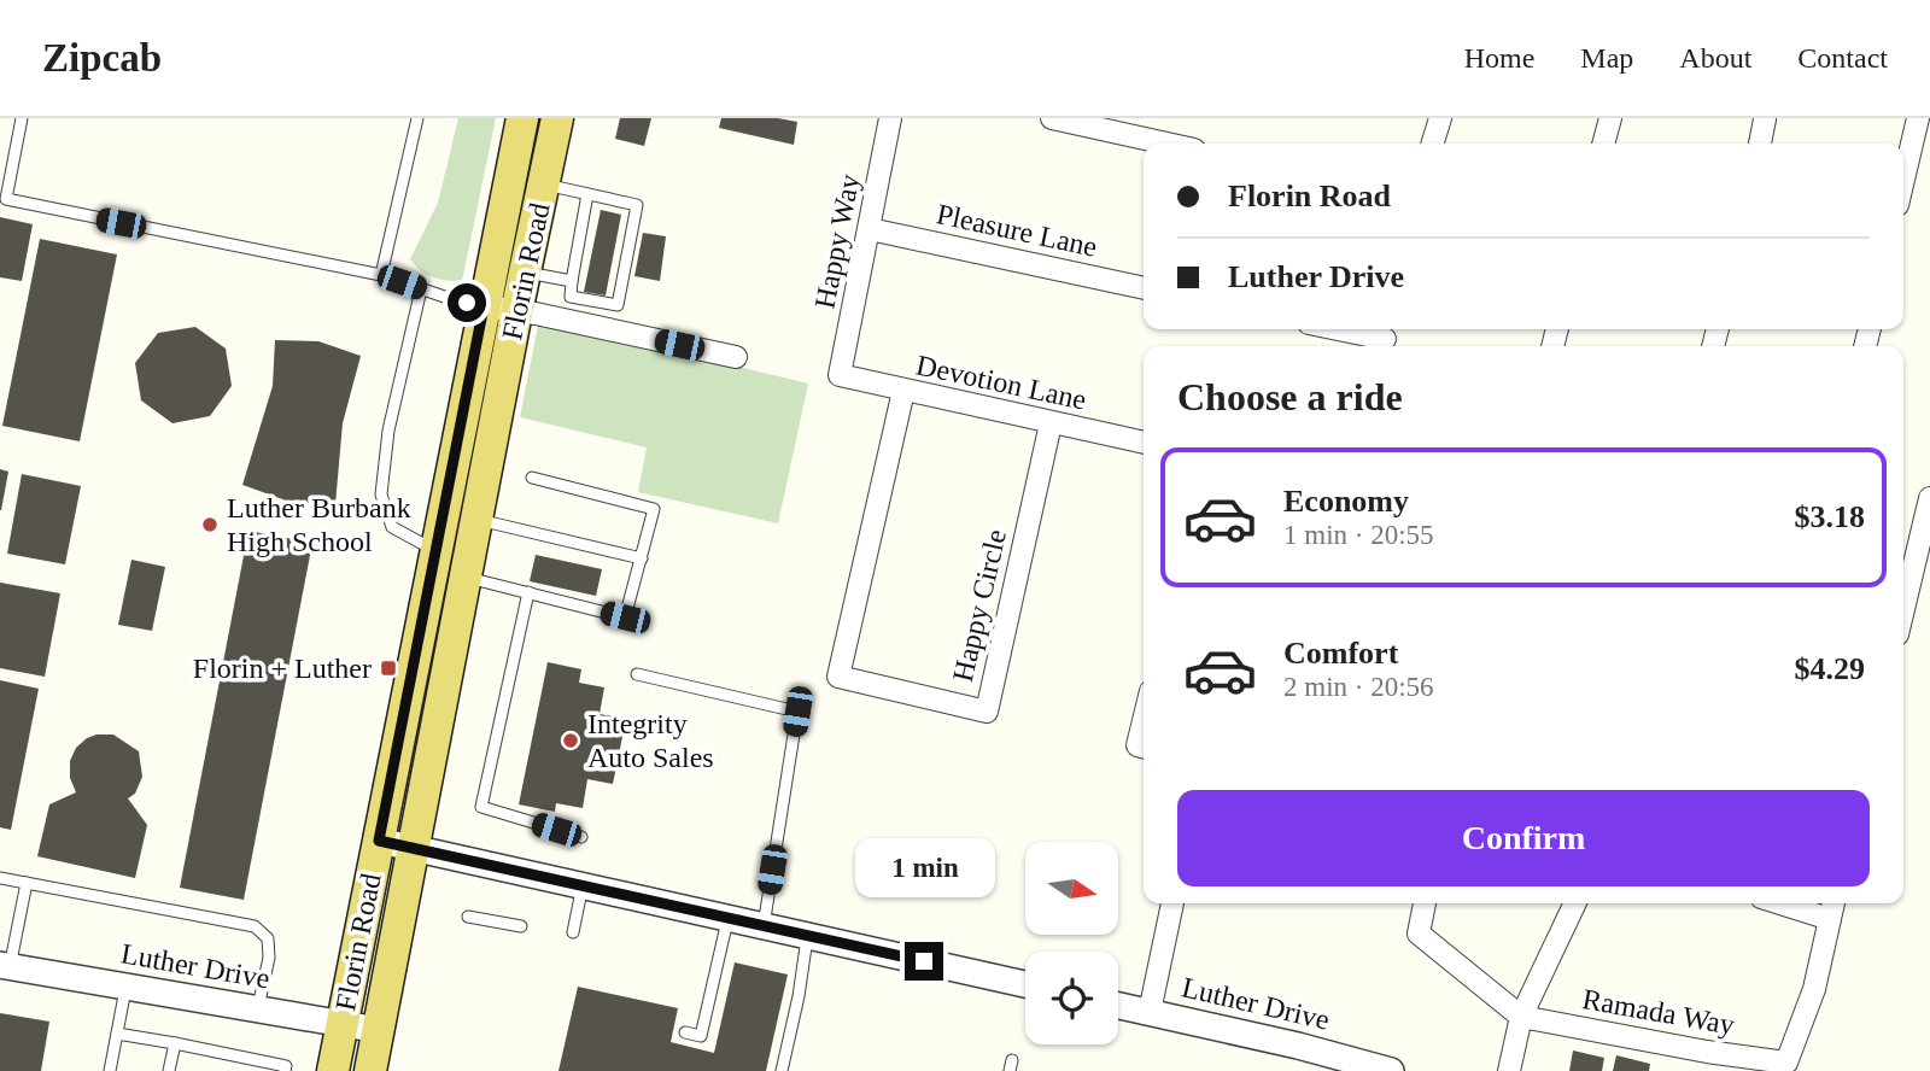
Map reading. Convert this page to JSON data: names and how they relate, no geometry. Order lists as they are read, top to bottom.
{
  "streets": {
    "main road": ["Florin Road"],
    "street": [
      "Pleasure Lane",
      "Happy Way",
      "Devotion Lane",
      "Happy Circle",
      "Luther Drive",
      "Ramada Way"
    ]
  },
  "crossings": [
    ["Pleasure Lane", "Happy Way"],
    ["Happy Way", "Devotion Lane"],
    ["Florin Road", "Luther Drive"],
    ["Devotion Lane", "Happy Circle"]
  ],
  "places": {
    "other": ["Luther Burbank High School", "Integrity Auto Sales"],
    "transit": ["Florin + Luther"]
  },
  "north": "right",
  "page": {
    "header": "Zipcab",
    "nav": [
      "Home",
      "Map",
      "About",
      "Contact"
    ],
    "banner": ["Florin Road", "Luther Drive"],
    "heading": "Choose a ride",
    "list": [
      {
        "name": "Economy",
        "note": "1 min · 20:55",
        "value": "$3.18"
      },
      {
        "name": "Comfort",
        "note": "2 min · 20:56",
        "value": "$4.29"
      }
    ],
    "buttons": "Confirm",
    "bubble": "1 min"
  }
}
